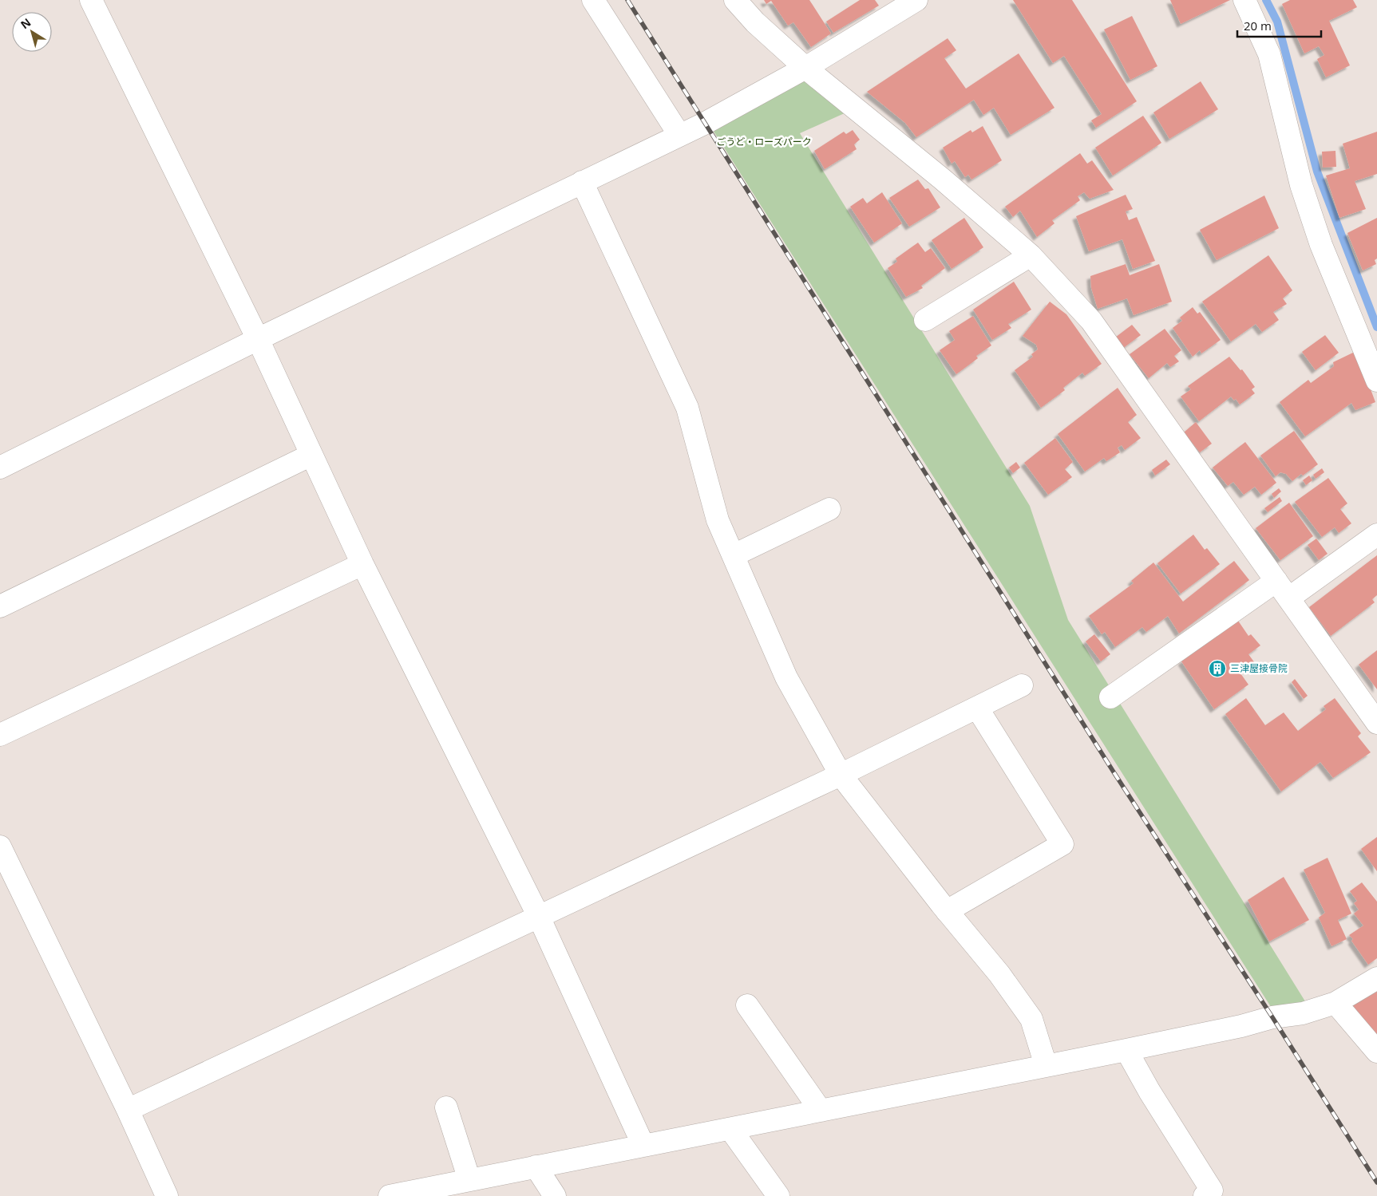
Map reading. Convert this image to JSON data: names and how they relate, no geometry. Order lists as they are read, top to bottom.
{
  "parks": ["ごうど・ローズパーク"],
  "places": {
    "building": ["三津屋接骨院"]
  },
  "scale_bar": "20 m",
  "north": "top left"
}
